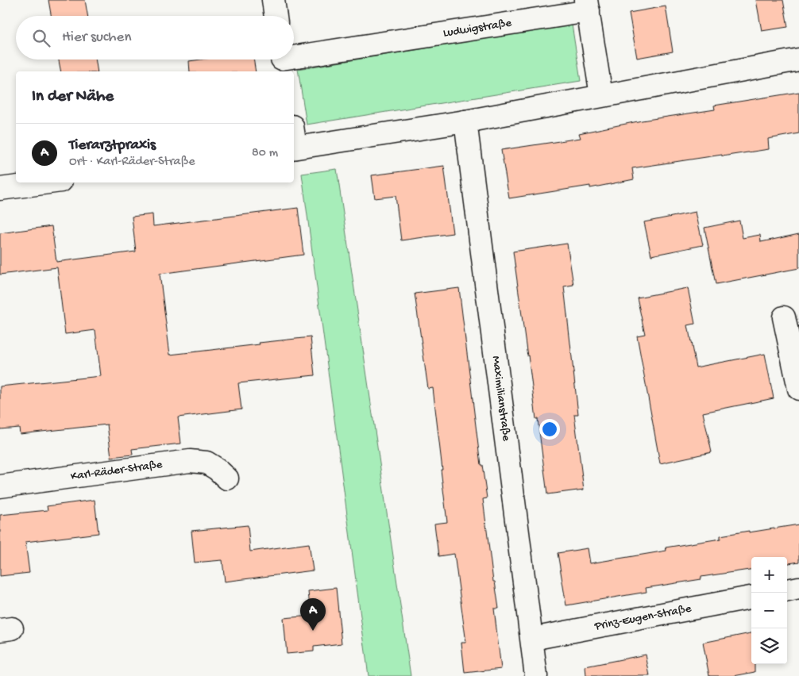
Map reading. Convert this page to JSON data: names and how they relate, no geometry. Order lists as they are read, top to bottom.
{
  "streets": {
    "street": [
      "Ludwigstraße",
      "Maximilianstraße",
      "Karl-Räder-Straße",
      "Prinz-Eugen-Straße"
    ]
  },
  "crossings": [
    ["Maximilianstraße", "Prinz-Eugen-Straße"]
  ],
  "page": {
    "search": "Hier suchen",
    "heading": "In der Nähe",
    "list": [
      {
        "mark": "A",
        "name": "Tierarztpraxis",
        "note": "Ort · Karl-Räder-Straße",
        "value": "80 m"
      }
    ],
    "map_buttons": ["+", "−"],
    "pins": "A"
  }
}
